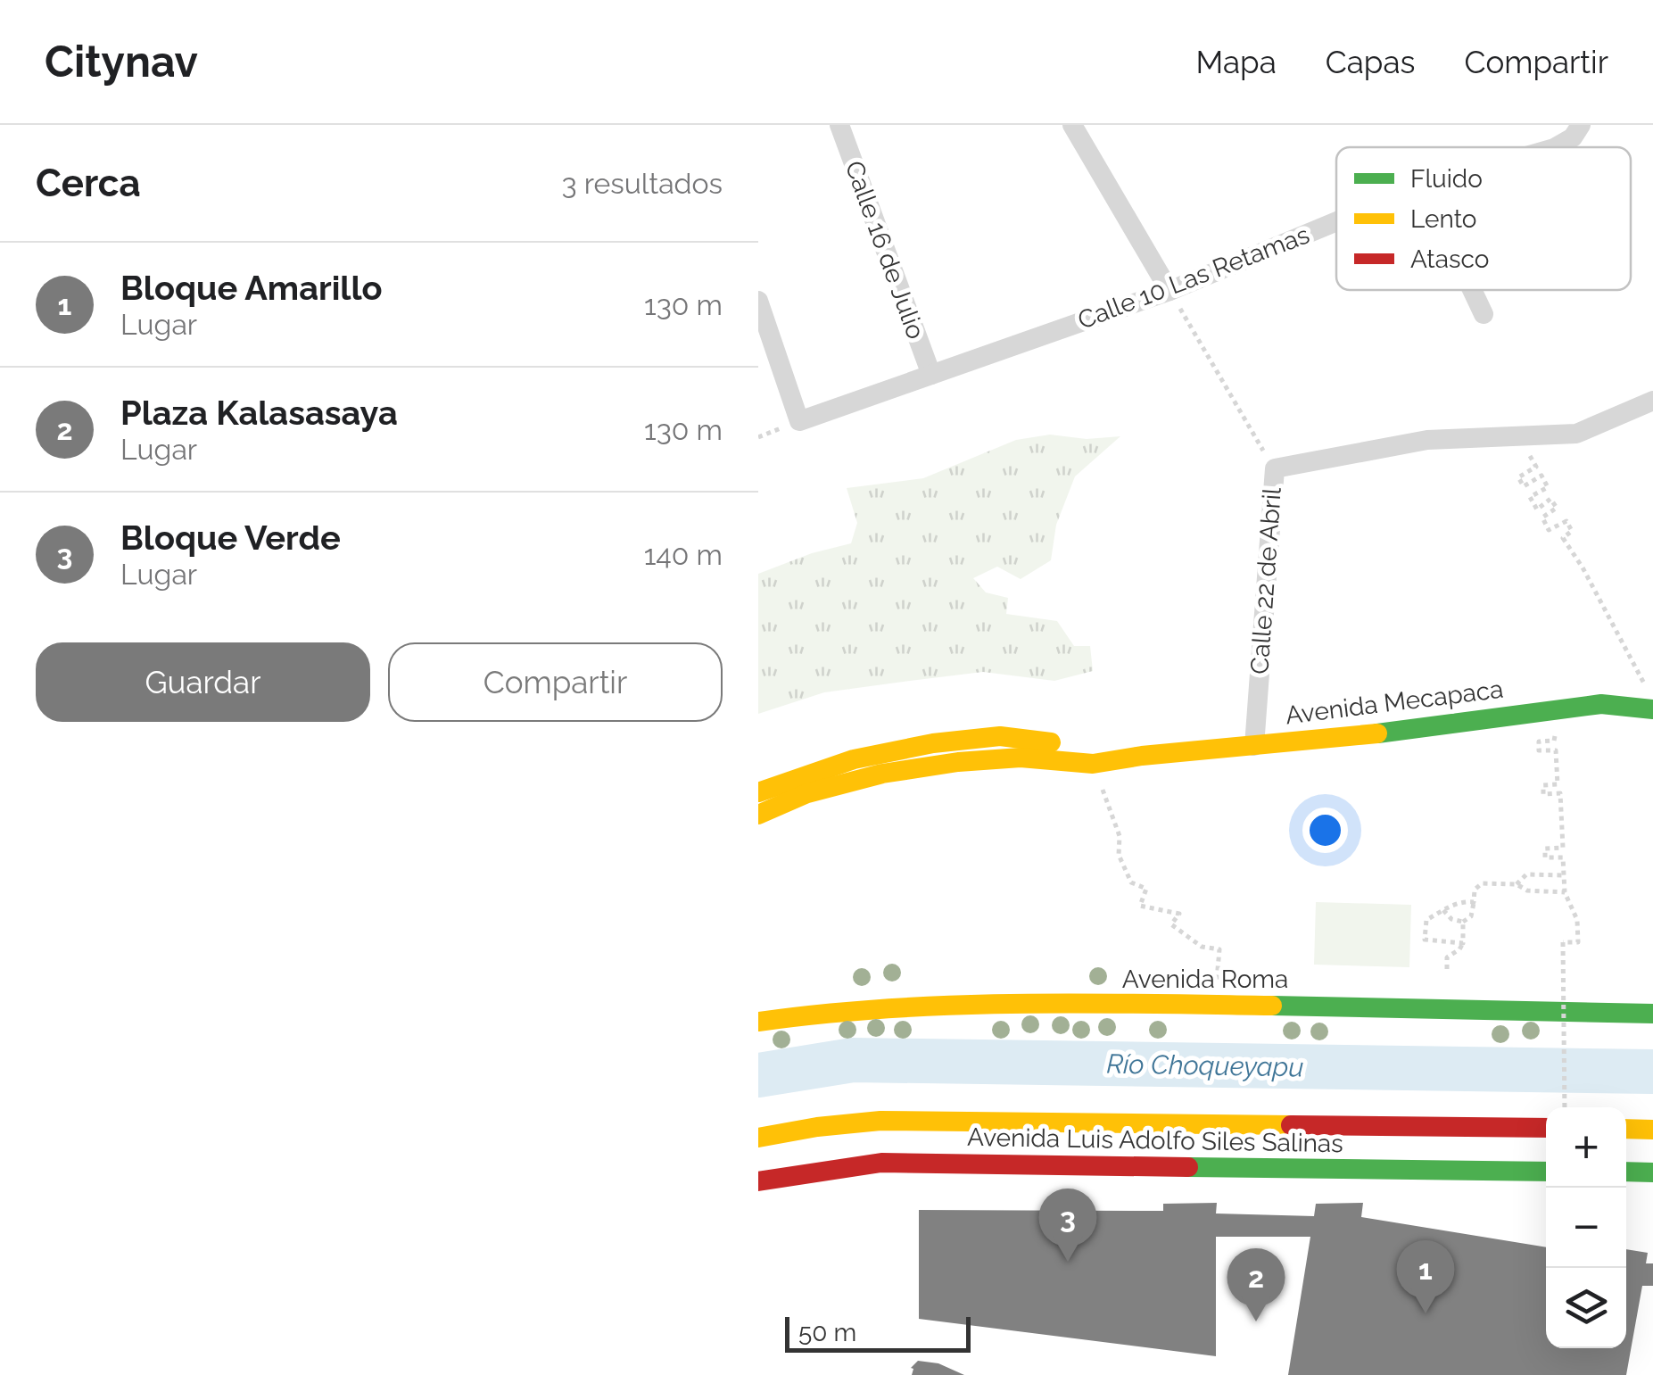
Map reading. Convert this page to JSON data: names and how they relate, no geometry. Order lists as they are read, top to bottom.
{
  "streets": {
    "main road": ["Avenida Mecapaca", "Avenida Roma", "Avenida Luis Adolfo Siles Salinas"],
    "street": ["Calle 16 de Julio", "Calle 10 Las Retamas", "Calle 22 de Abril"]
  },
  "crossings": [
    ["Calle 16 de Julio", "Calle 10 Las Retamas"],
    ["Calle 22 de Abril", "Avenida Mecapaca"]
  ],
  "water": ["Río Choqueyapu"],
  "legend": ["Fluido", "Lento", "Atasco"],
  "scale_bar": "50 m",
  "page": {
    "header": "Citynav",
    "nav": ["Mapa", "Capas", "Compartir"],
    "heading": ["Cerca", "3 resultados"],
    "list": [
      {
        "mark": "1",
        "name": "Bloque Amarillo",
        "note": "Lugar",
        "value": "130 m"
      },
      {
        "mark": "2",
        "name": "Plaza Kalasasaya",
        "note": "Lugar",
        "value": "130 m"
      },
      {
        "mark": "3",
        "name": "Bloque Verde",
        "note": "Lugar",
        "value": "140 m"
      }
    ],
    "buttons": ["Guardar", "Compartir"],
    "map_buttons": ["+", "−"],
    "pins": ["3", "1", "2"],
    "scale": "50 m"
  }
}
